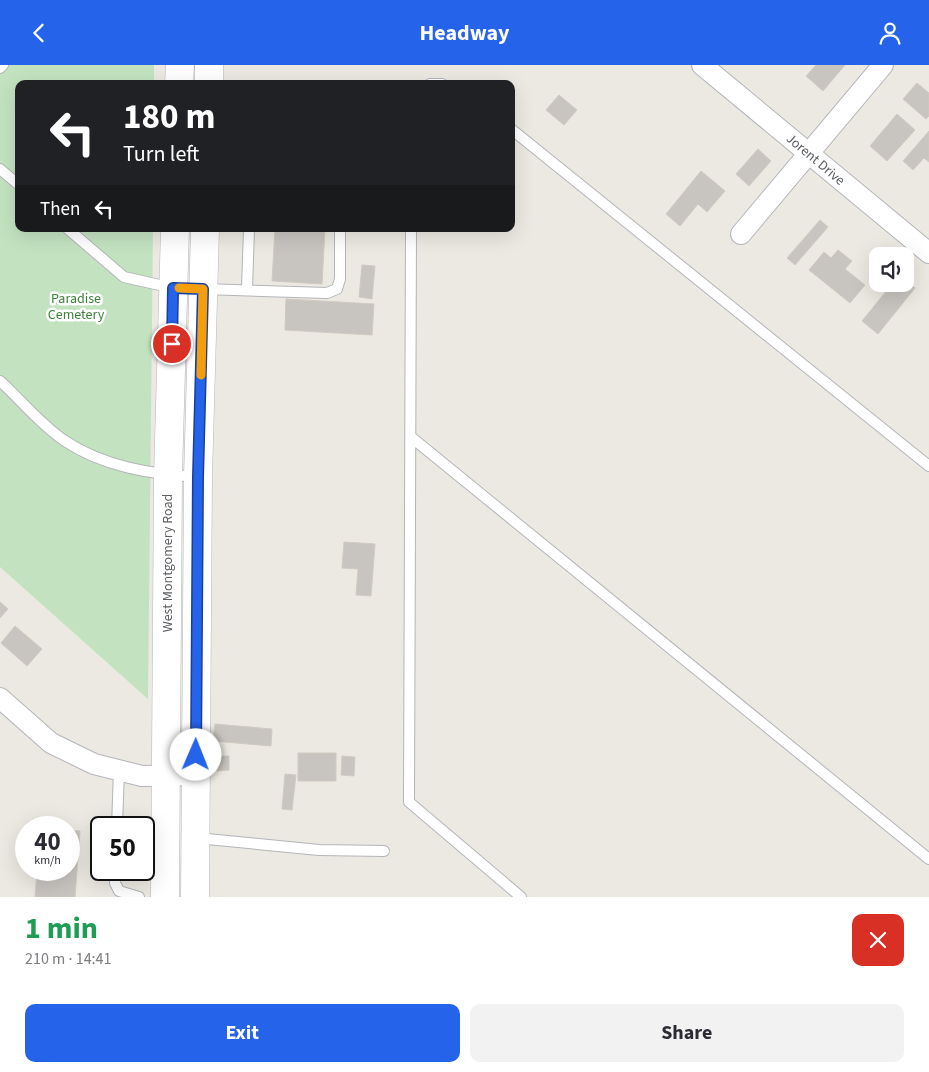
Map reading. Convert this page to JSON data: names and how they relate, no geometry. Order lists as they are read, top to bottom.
{
  "streets": {
    "main road": ["West Montgomery Road"],
    "street": ["Jorent Drive"]
  },
  "parks": ["Paradise Cemetery"],
  "page": {
    "header": "Headway",
    "turn": ["180 m", "Turn left"],
    "then": "Then",
    "speed": "40 km/h",
    "limit": "50",
    "heading": ["1 min", "210 m · 14:41"],
    "buttons": ["Exit", "Share"]
  }
}
